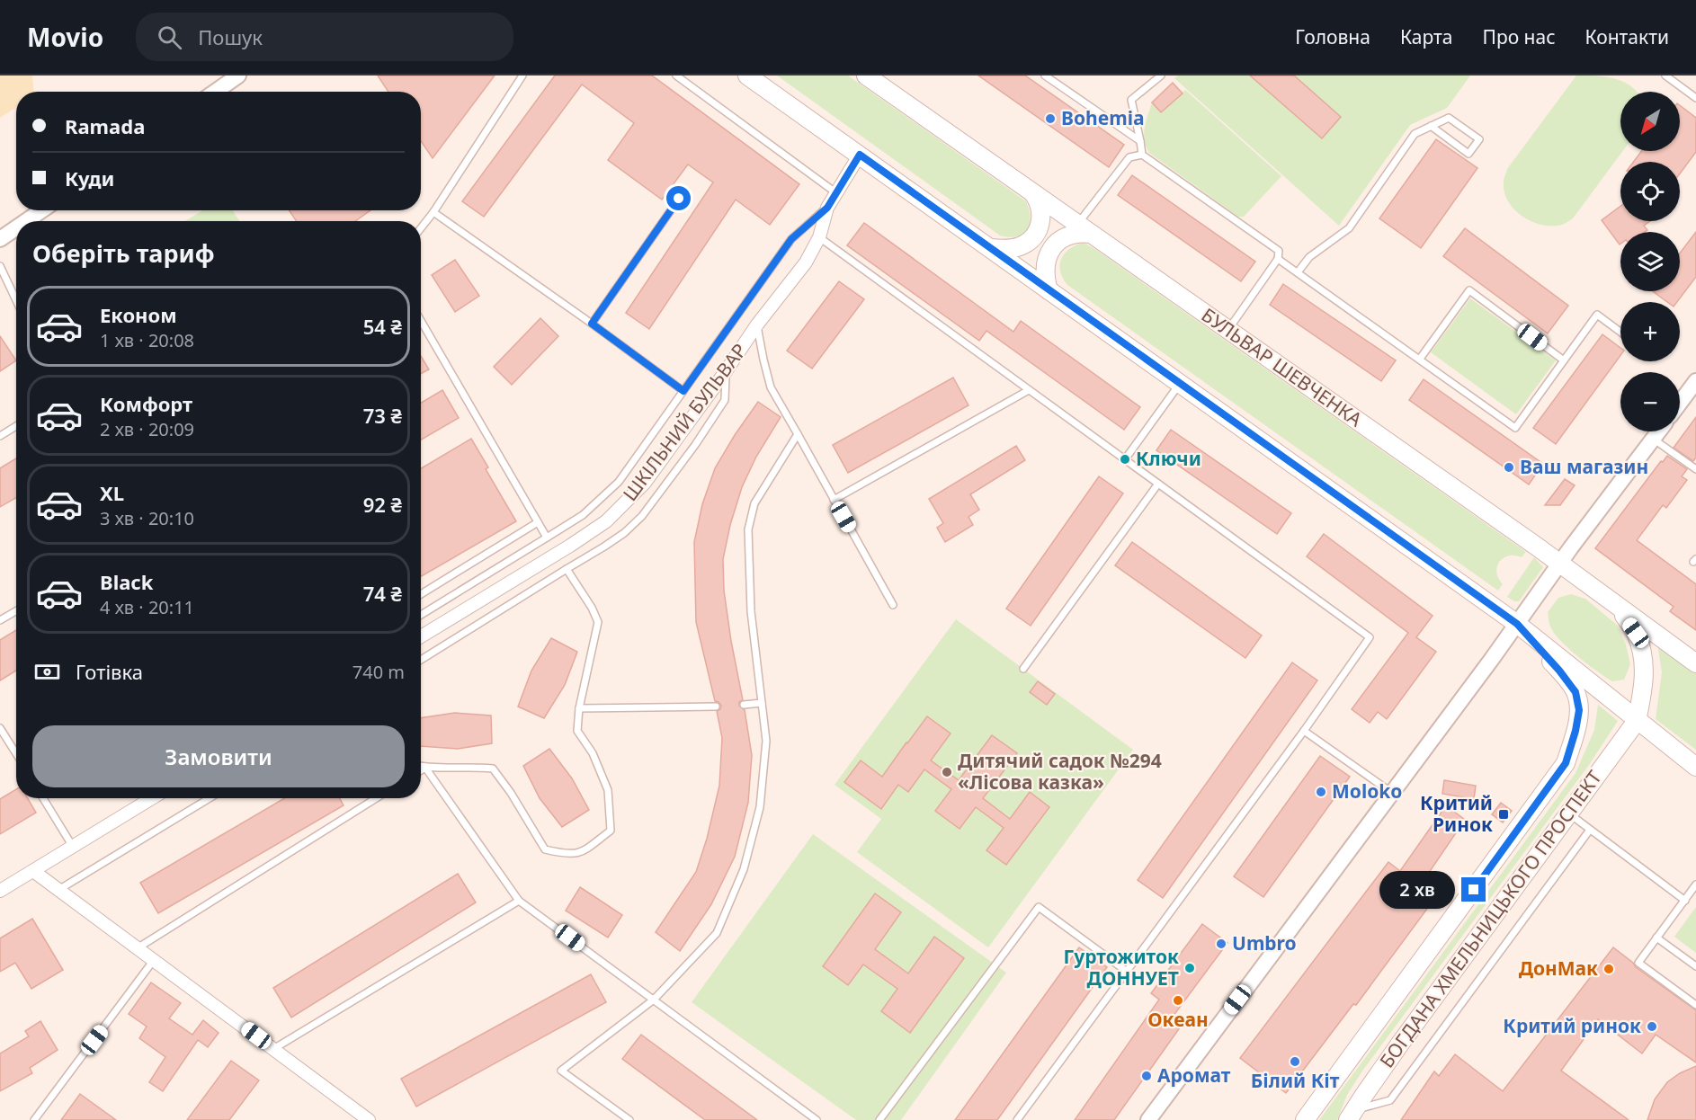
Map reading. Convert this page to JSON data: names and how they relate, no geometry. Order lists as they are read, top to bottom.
{
  "streets": {
    "main road": ["БУЛЬВАР ШЕВЧЕНКА", "БОГДАНА ХМЕЛЬНИЦЬКОГО ПРОСПЕКТ"],
    "street": ["ШКІЛЬНИЙ БУЛЬВАР"]
  },
  "places": {
    "other": [
      "Bohemia",
      "Ключи",
      "Ваш магазин",
      "Дитячий садок №294 «Лісова казка»",
      "Moloko",
      "Umbro",
      "Гуртожиток ДОННУЕТ",
      "ДонМак",
      "Океан",
      "Критий ринок",
      "Білий Кіт",
      "Аромат"
    ],
    "transit": ["Критий Ринок"]
  },
  "north": "bottom left",
  "page": {
    "header": "Movio",
    "search": "Пошук",
    "nav": [
      "Головна",
      "Карта",
      "Про нас",
      "Контакти"
    ],
    "map_buttons": ["+", "−"],
    "banner": ["Ramada", "Куди"],
    "heading": "Оберіть тариф",
    "list": [
      {
        "name": "Економ",
        "note": "1 хв · 20:08",
        "value": "54 ₴"
      },
      {
        "name": "Комфорт",
        "note": "2 хв · 20:09",
        "value": "73 ₴"
      },
      {
        "name": "XL",
        "note": "3 хв · 20:10",
        "value": "92 ₴"
      },
      {
        "name": "Black",
        "note": "4 хв · 20:11",
        "value": "74 ₴"
      }
    ],
    "pay": ["Готівка", "740 m"],
    "buttons": "Замовити",
    "bubble": "2 хв"
  }
}
